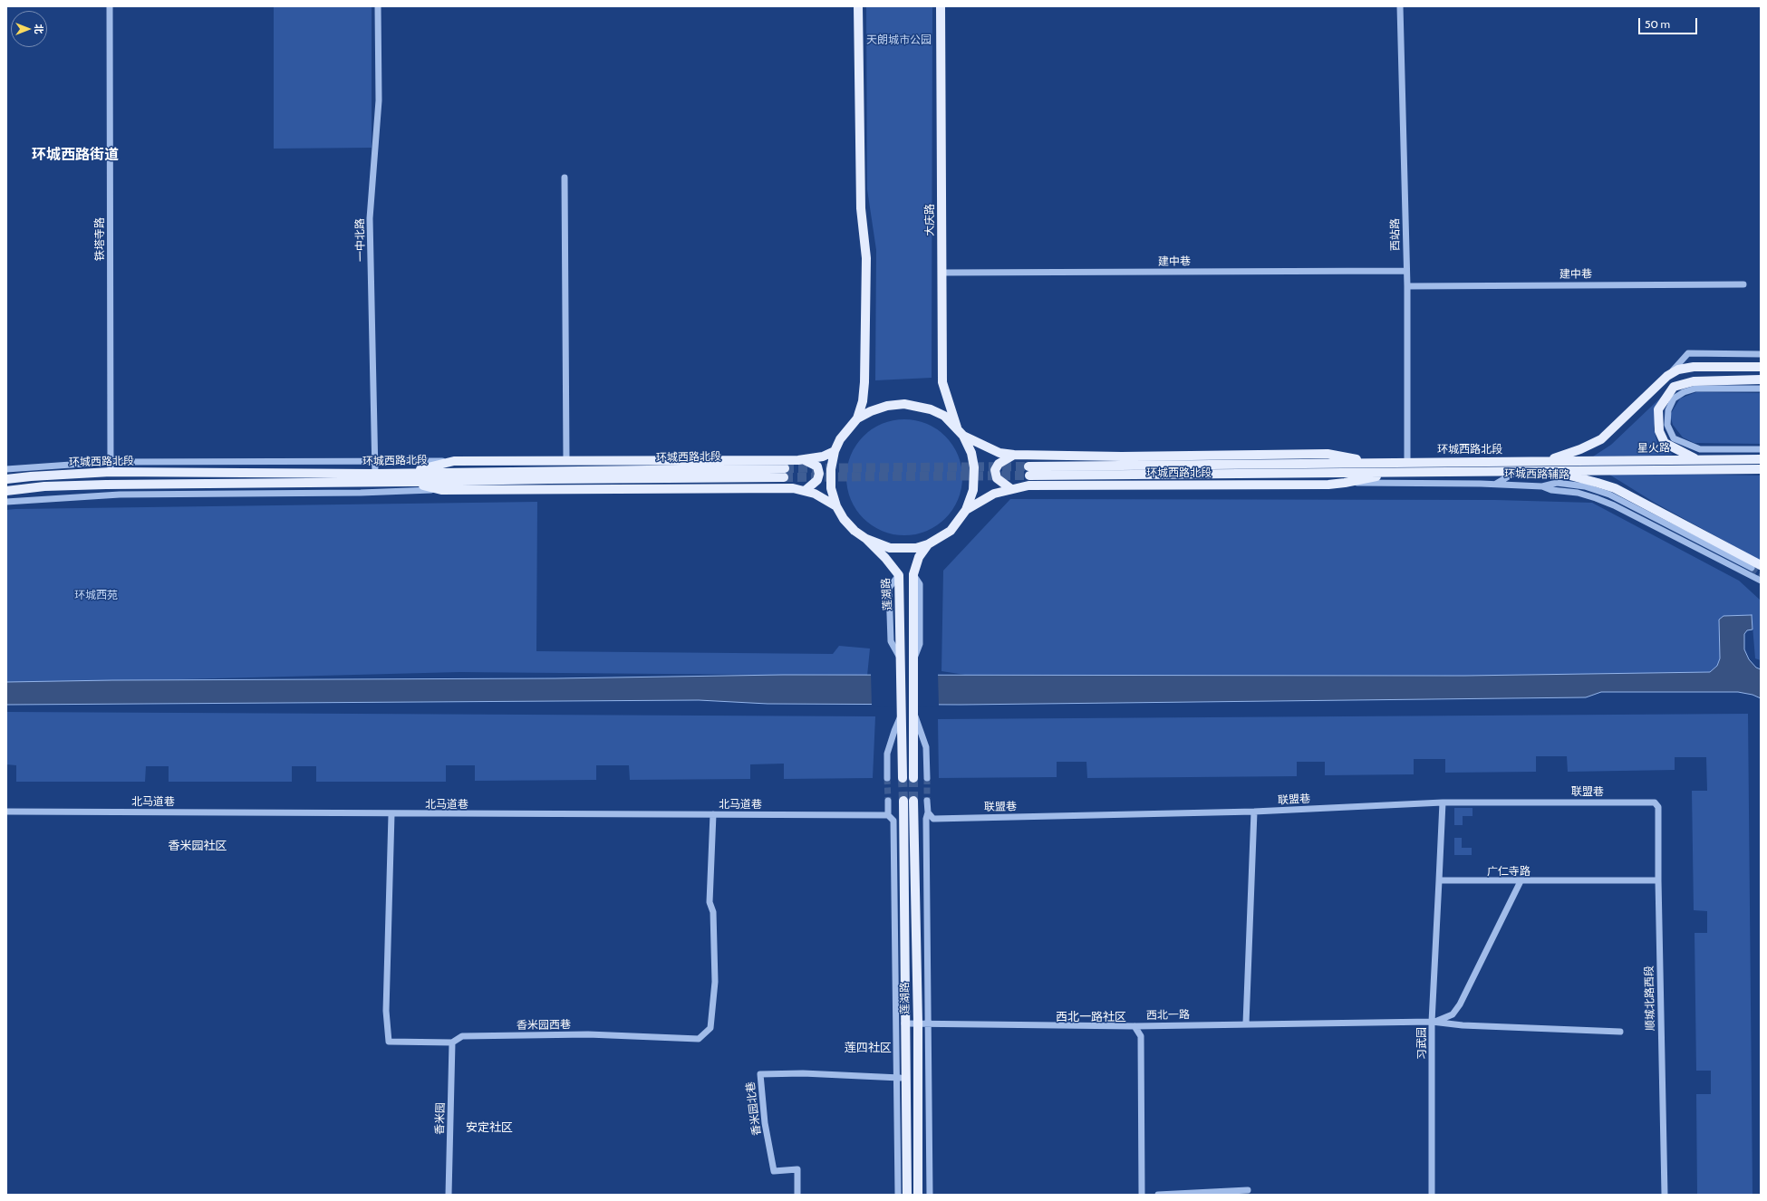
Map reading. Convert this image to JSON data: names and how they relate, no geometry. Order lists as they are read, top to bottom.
{
  "streets": {
    "main road": [
      "大庆路",
      "星火路",
      "环城西路北段",
      "莲湖路"
    ],
    "street": [
      "西站路",
      "铁塔寺路",
      "一中北路",
      "建中巷",
      "环城西路辅路",
      "联盟巷",
      "北马道巷",
      "广仁寺路",
      "顺城北路西段",
      "西北一路",
      "香米园西巷",
      "习武园",
      "香米园北巷",
      "香米园"
    ]
  },
  "crossings": [
    ["大庆路", "建中巷"],
    ["大庆路", "环城西路北段"],
    ["西站路", "建中巷"],
    ["西站路", "环城西路北段"],
    ["铁塔寺路", "环城西路北段"],
    ["一中北路", "环城西路北段"],
    ["星火路", "环城西路北段"],
    ["环城西路北段", "环城西路辅路"],
    ["莲湖路", "西北一路"],
    ["莲湖路", "香米园北巷"],
    ["联盟巷", "顺城北路西段"],
    ["北马道巷", "香米园西巷"],
    ["广仁寺路", "顺城北路西段"],
    ["广仁寺路", "习武园"],
    ["西北一路", "习武园"],
    ["香米园西巷", "香米园"]
  ],
  "districts": [
    "环城西路街道",
    "香米园社区",
    "西北一路社区",
    "莲四社区",
    "安定社区"
  ],
  "parks": ["天朗城市公园", "环城西苑"],
  "scale_bar": "50 m",
  "north": "right"
}
